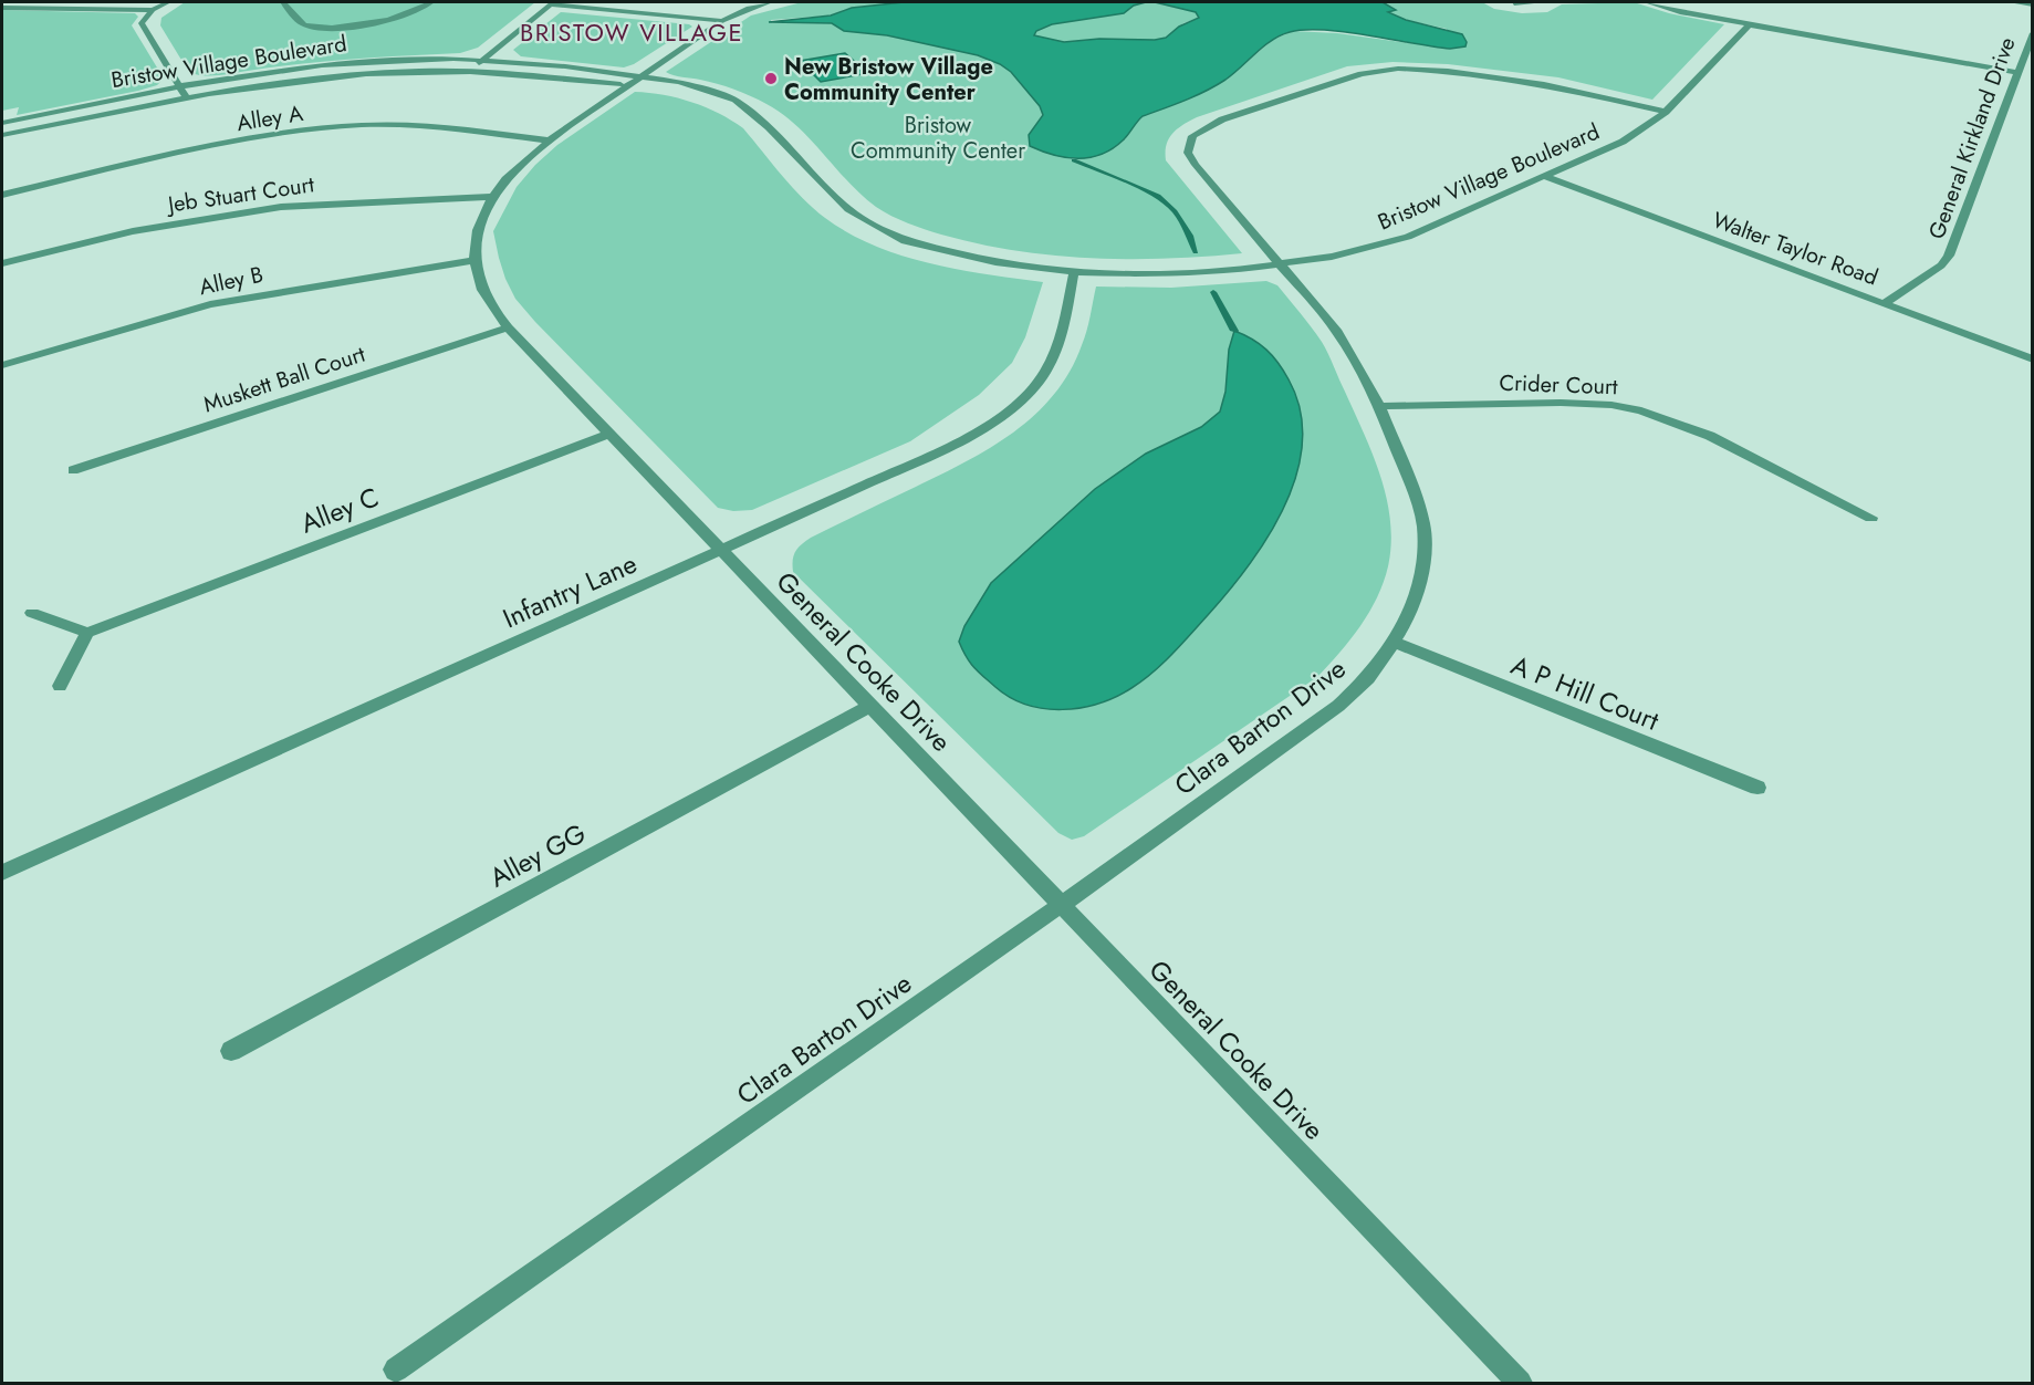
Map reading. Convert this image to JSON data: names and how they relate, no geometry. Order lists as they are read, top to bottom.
{
  "streets": {
    "street": [
      "Bristow Village Boulevard",
      "Alley A",
      "General Kirkland Drive",
      "Jeb Stuart Court",
      "Walter Taylor Road",
      "Alley B",
      "Muskett Ball Court",
      "Crider Court",
      "Alley C",
      "Infantry Lane",
      "General Cooke Drive",
      "A P Hill Court",
      "Clara Barton Drive",
      "Alley GG"
    ]
  },
  "crossings": [
    ["Bristow Village Boulevard", "Walter Taylor Road"],
    ["Bristow Village Boulevard", "Infantry Lane"],
    ["Bristow Village Boulevard", "General Cooke Drive"],
    ["Bristow Village Boulevard", "Clara Barton Drive"],
    ["Alley A", "General Cooke Drive"],
    ["General Kirkland Drive", "Walter Taylor Road"],
    ["Jeb Stuart Court", "General Cooke Drive"],
    ["Alley B", "General Cooke Drive"],
    ["Muskett Ball Court", "General Cooke Drive"],
    ["Crider Court", "Clara Barton Drive"],
    ["Alley C", "General Cooke Drive"],
    ["Infantry Lane", "General Cooke Drive"],
    ["General Cooke Drive", "Clara Barton Drive"],
    ["General Cooke Drive", "Alley GG"],
    ["A P Hill Court", "Clara Barton Drive"]
  ],
  "districts": ["BRISTOW VILLAGE"],
  "parks": ["Bristow Community Center"],
  "places": ["New Bristow Village Community Center"]
}
